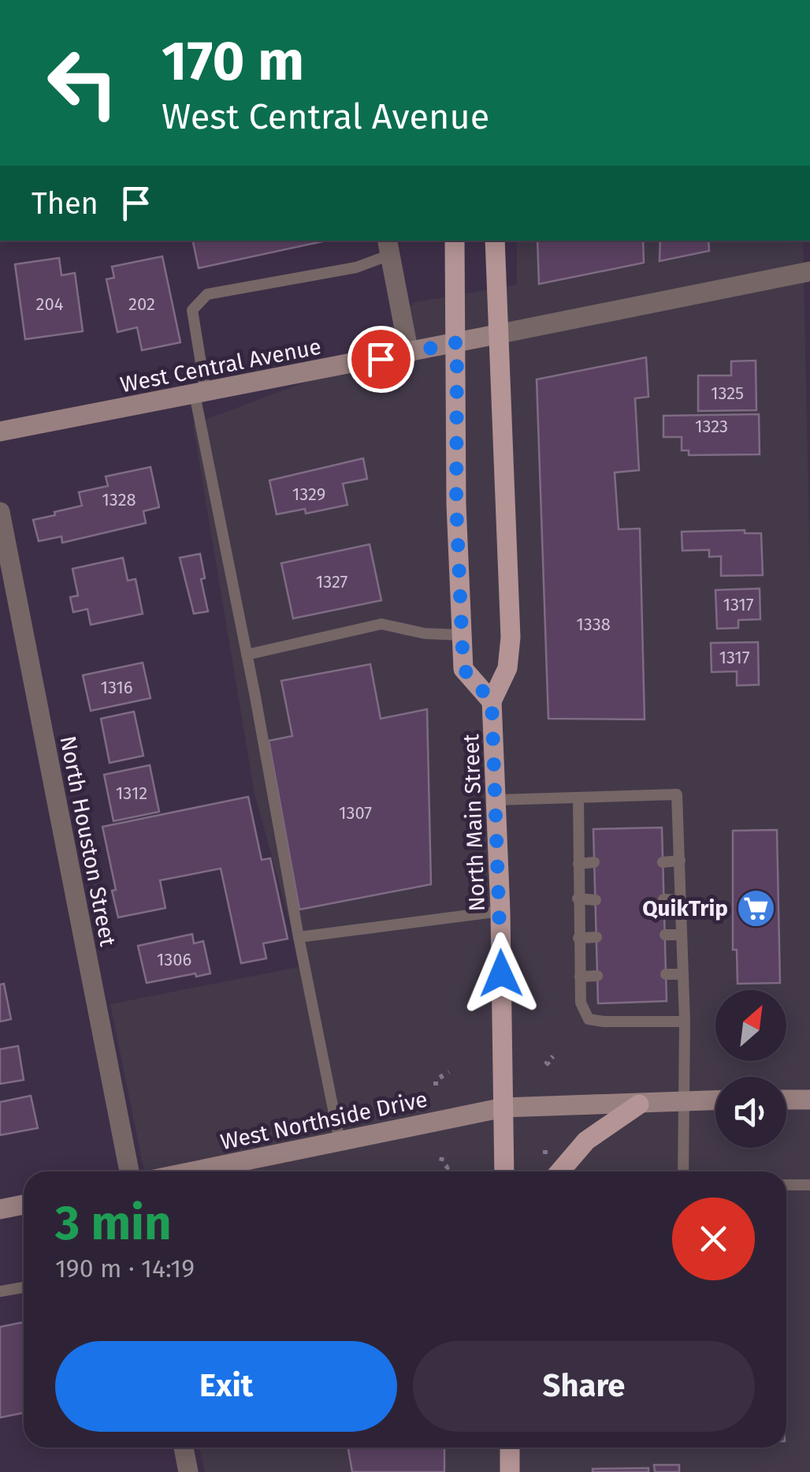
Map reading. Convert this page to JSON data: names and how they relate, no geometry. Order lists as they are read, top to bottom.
{
  "streets": {
    "main road": ["North Main Street"],
    "street": ["West Central Avenue", "North Houston Street", "West Northside Drive"]
  },
  "crossings": [
    ["West Central Avenue", "North Main Street"],
    ["North Main Street", "West Northside Drive"]
  ],
  "places": {
    "supermarket": ["QuikTrip"]
  },
  "house_numbers": [
    "204",
    "202",
    "1325",
    "1323",
    "1329",
    "1328",
    "1327",
    "1317",
    "1338",
    "1317",
    "1316",
    "1312",
    "1307",
    "1306"
  ],
  "north": "top right",
  "page": {
    "turn": ["170 m", "West Central Avenue"],
    "then": "Then",
    "heading": ["3 min", "190 m · 14:19"],
    "buttons": ["Exit", "Share"]
  }
}
